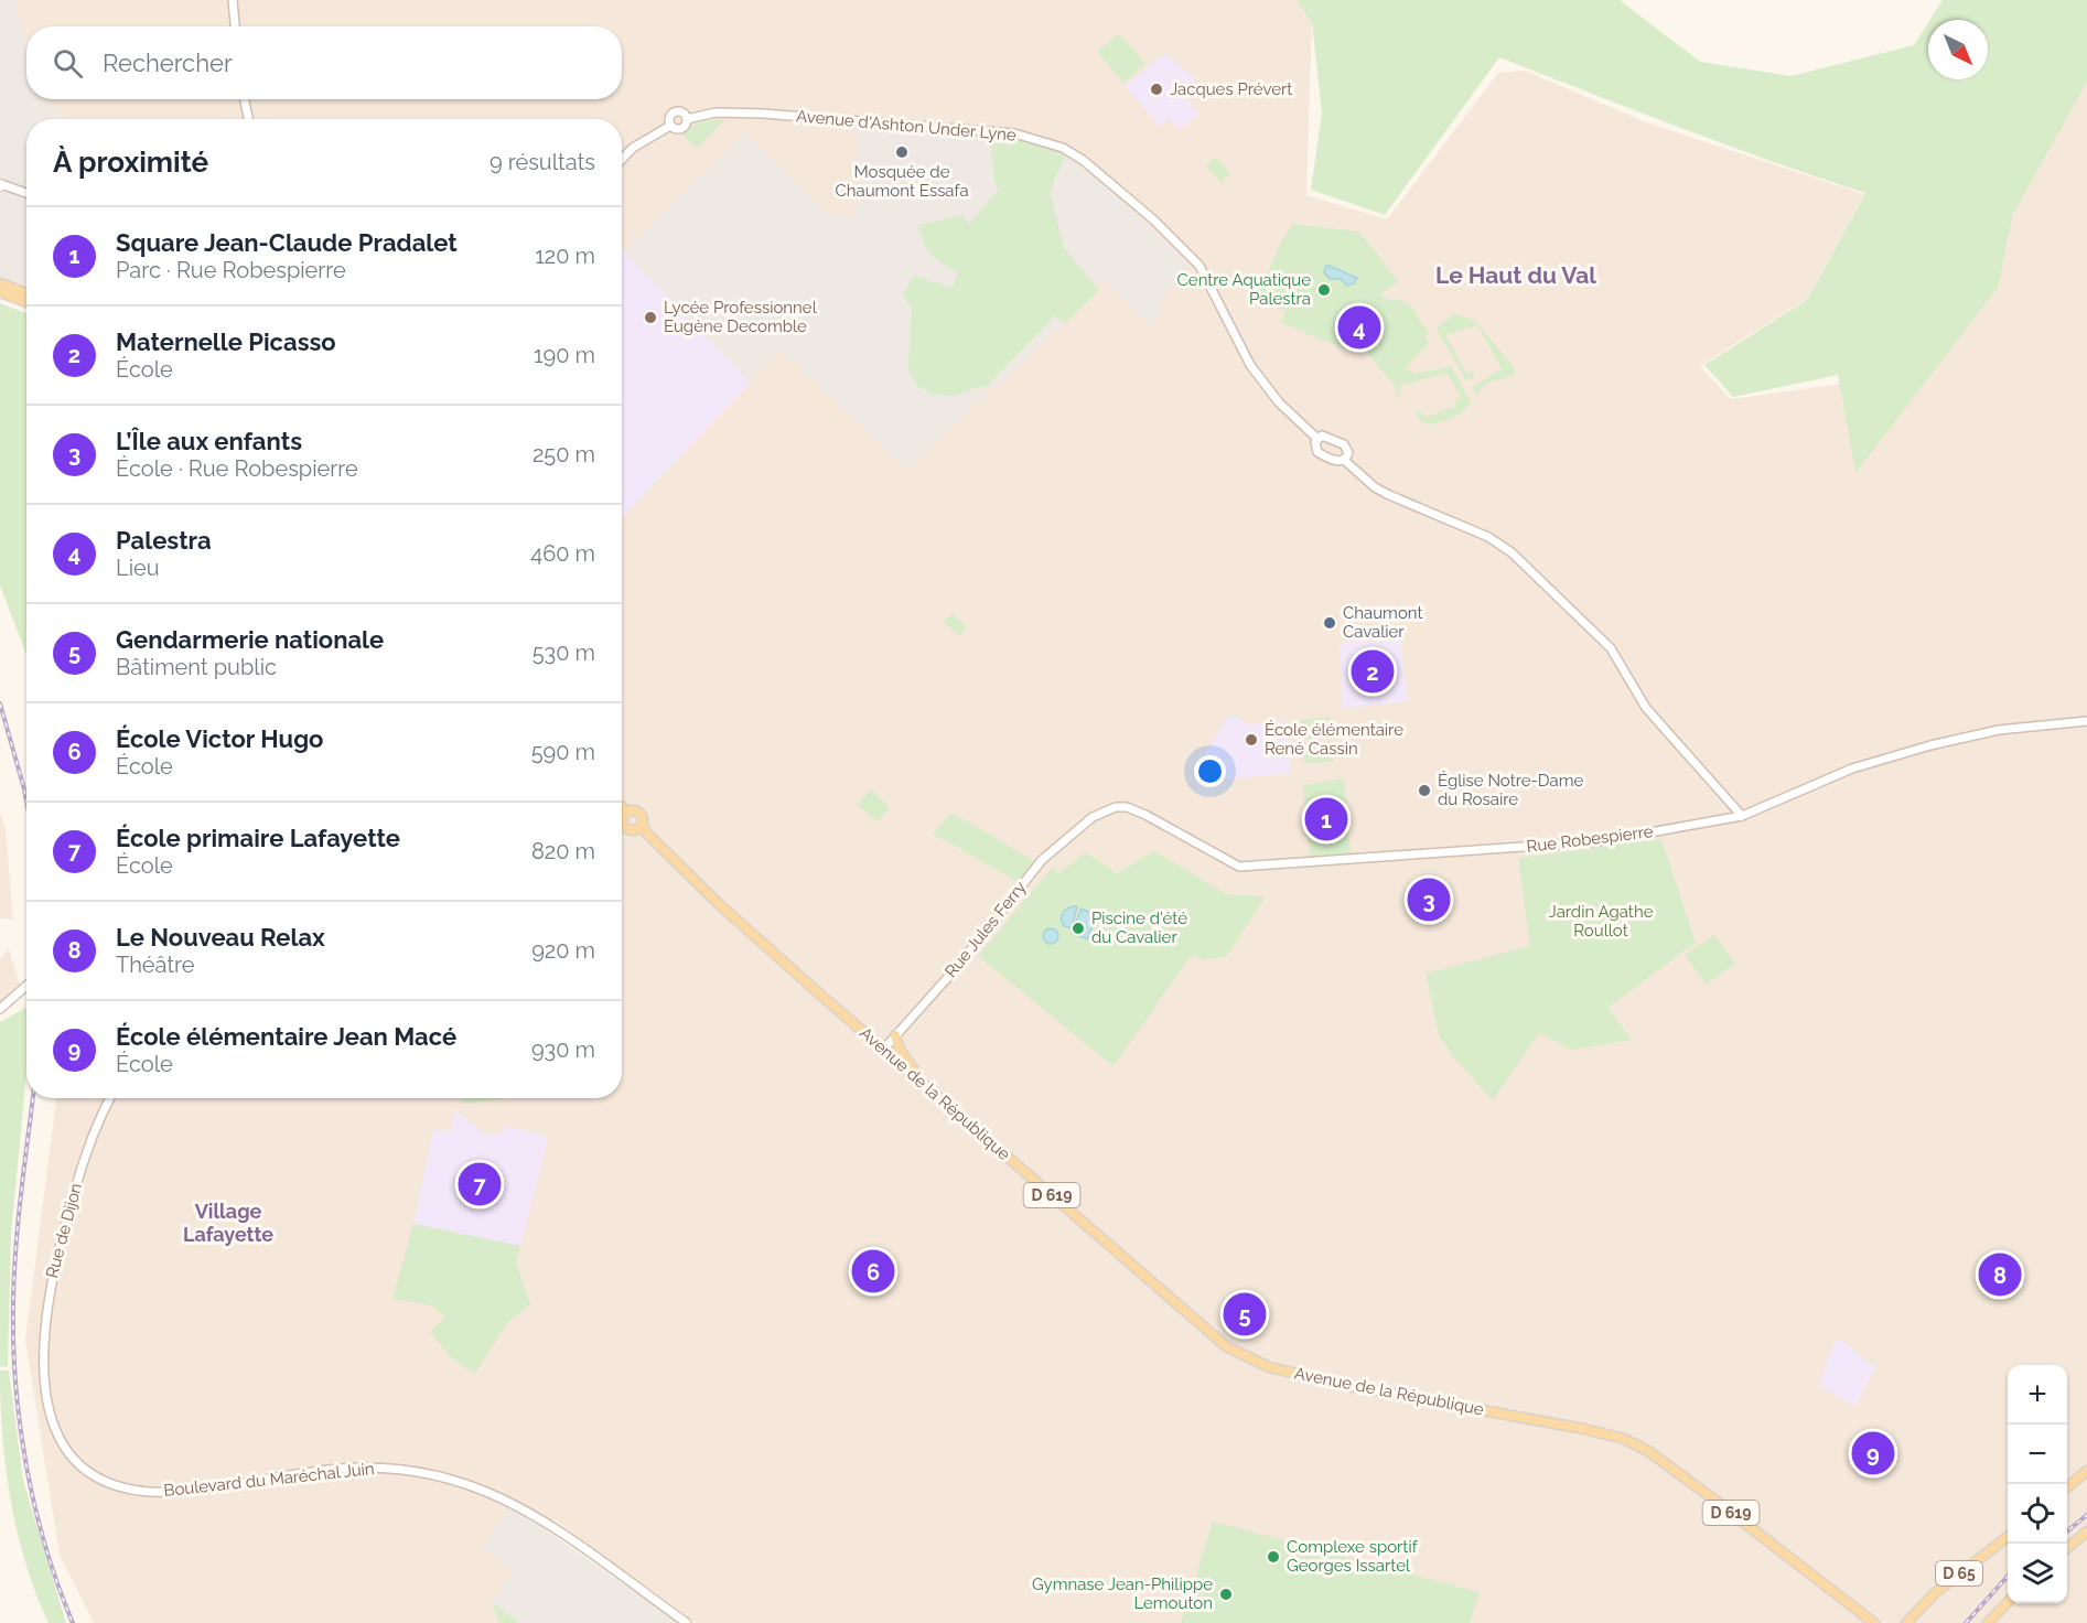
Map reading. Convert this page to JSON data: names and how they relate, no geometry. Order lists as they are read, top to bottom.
{
  "streets": {
    "main road": ["Avenue de la République", "D 619", "D 65"],
    "street": [
      "Avenue d'Ashton Under Lyne",
      "Rue Robespierre",
      "Rue Jules Ferry",
      "Rue de Dijon",
      "Boulevard du Maréchal Juin"
    ]
  },
  "crossings": [
    ["Rue Robespierre", "Rue Jules Ferry"],
    ["Rue Jules Ferry", "Avenue de la République"],
    ["Rue de Dijon", "Boulevard du Maréchal Juin"]
  ],
  "districts": ["Le Haut du Val", "Village Lafayette"],
  "parks": ["Jardin Agathe Roullot"],
  "places": [
    "Jacques Prévert",
    "Mosquée de Chaumont Essafa",
    "Centre Aquatique Palestra",
    "Lycée Professionnel Eugène Decomble",
    "Chaumont Cavalier",
    "École élémentaire René Cassin",
    "Église Notre-Dame du Rosaire",
    "Piscine d'été du Cavalier",
    "Complexe sportif Georges Issartel",
    "Gymnase Jean-Philippe Lemouton"
  ],
  "north": "bottom right",
  "page": {
    "search": "Rechercher",
    "heading": ["À proximité", "9 résultats"],
    "list": [
      {
        "mark": "1",
        "name": "Square Jean-Claude Pradalet",
        "note": "Parc · Rue Robespierre",
        "value": "120 m"
      },
      {
        "mark": "2",
        "name": "Maternelle Picasso",
        "note": "École",
        "value": "190 m"
      },
      {
        "mark": "3",
        "name": "L’Île aux enfants",
        "note": "École · Rue Robespierre",
        "value": "250 m"
      },
      {
        "mark": "4",
        "name": "Palestra",
        "note": "Lieu",
        "value": "460 m"
      },
      {
        "mark": "5",
        "name": "Gendarmerie nationale",
        "note": "Bâtiment public",
        "value": "530 m"
      },
      {
        "mark": "6",
        "name": "École Victor Hugo",
        "note": "École",
        "value": "590 m"
      },
      {
        "mark": "7",
        "name": "École primaire Lafayette",
        "note": "École",
        "value": "820 m"
      },
      {
        "mark": "8",
        "name": "Le Nouveau Relax",
        "note": "Théâtre",
        "value": "920 m"
      },
      {
        "mark": "9",
        "name": "École élémentaire Jean Macé",
        "note": "École",
        "value": "930 m"
      }
    ],
    "pins": [
      "4",
      "2",
      "1",
      "3",
      "7",
      "6",
      "8",
      "5",
      "9"
    ],
    "map_buttons": ["+", "−"]
  }
}
